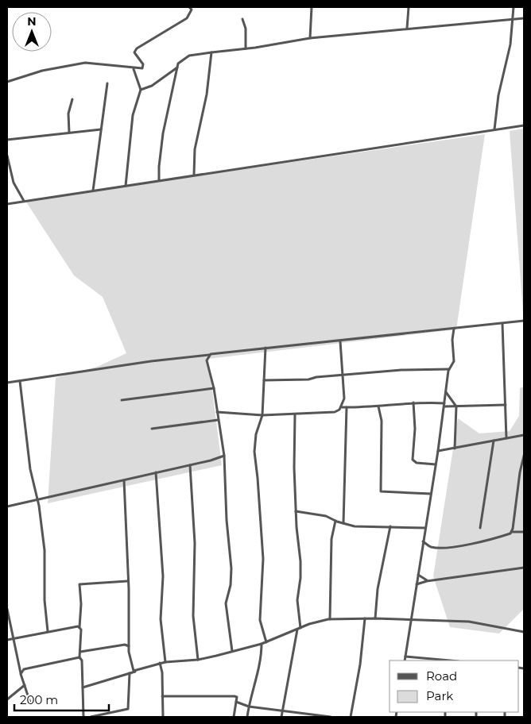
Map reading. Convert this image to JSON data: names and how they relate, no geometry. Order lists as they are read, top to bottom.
{
  "legend": ["Road", "Park"],
  "scale_bar": "200 m",
  "north": "top"
}
